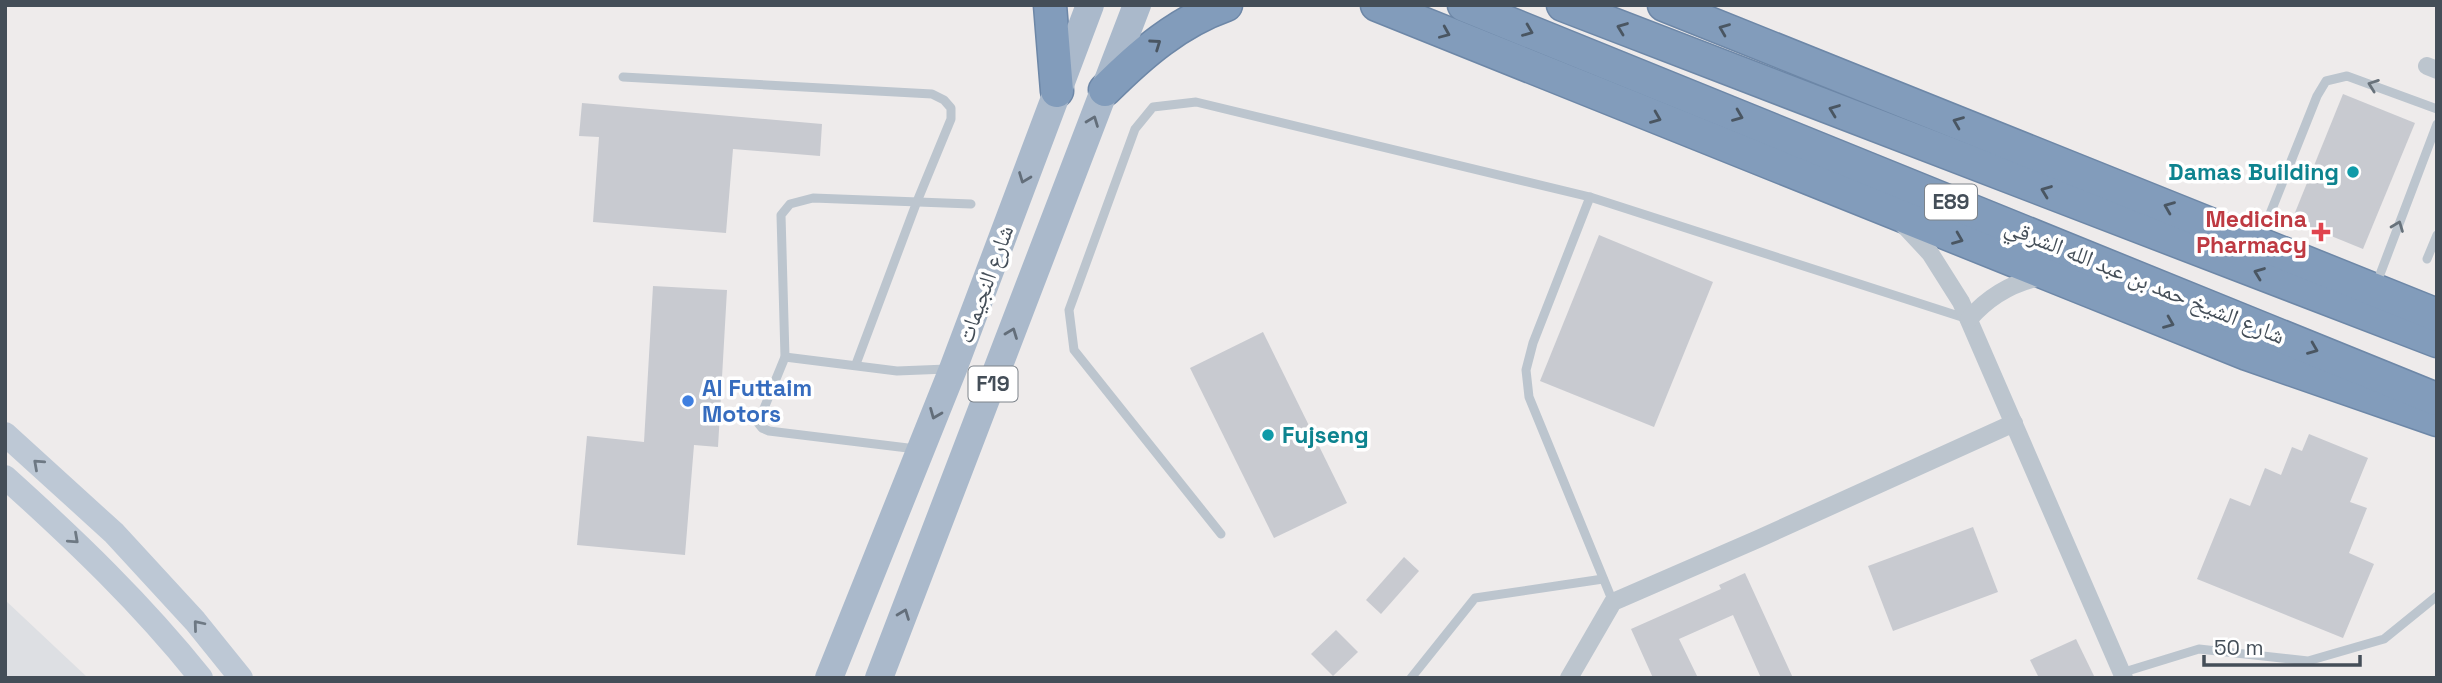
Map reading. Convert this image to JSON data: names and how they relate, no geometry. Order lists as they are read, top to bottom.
{
  "streets": {
    "highway": ["E89", "شارع الشيخ حمد بن عبد الله الشرقي"],
    "main road": ["شارع النجيمات", "F19"]
  },
  "places": {
    "other": ["Damas Building", "Al Futtaim Motors", "Fujseng"],
    "health": ["Medicina Pharmacy"]
  },
  "scale_bar": "50 m"
}
